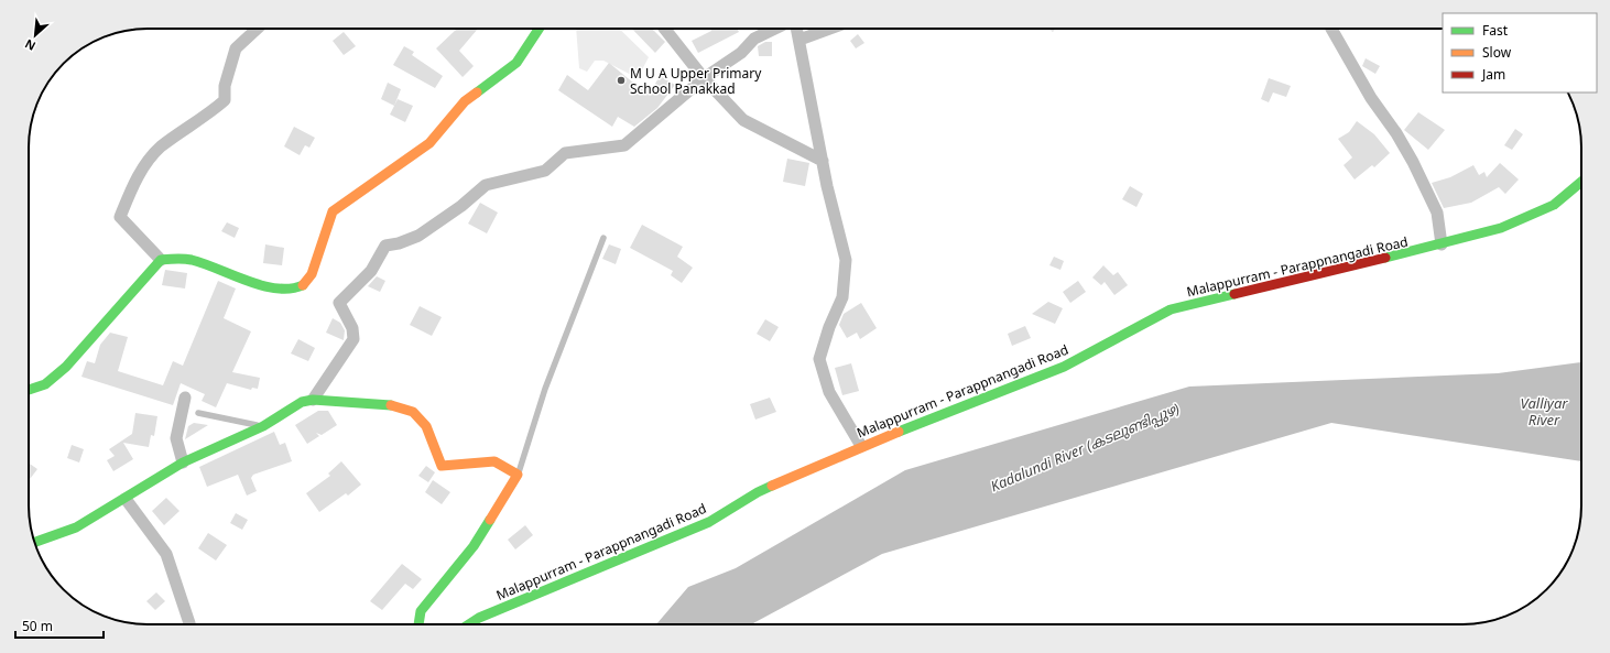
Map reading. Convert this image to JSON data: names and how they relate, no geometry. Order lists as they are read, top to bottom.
{
  "streets": {
    "main road": ["Malappurram - Parappnangadi Road"]
  },
  "water": ["Valliyar River", "Kadalundi River (കടലുണ്ടിപ്പുഴ)"],
  "places": ["M U A Upper Primary School Panakkad"],
  "legend": ["Fast", "Slow", "Jam"],
  "scale_bar": "50 m",
  "north": "bottom left"
}
